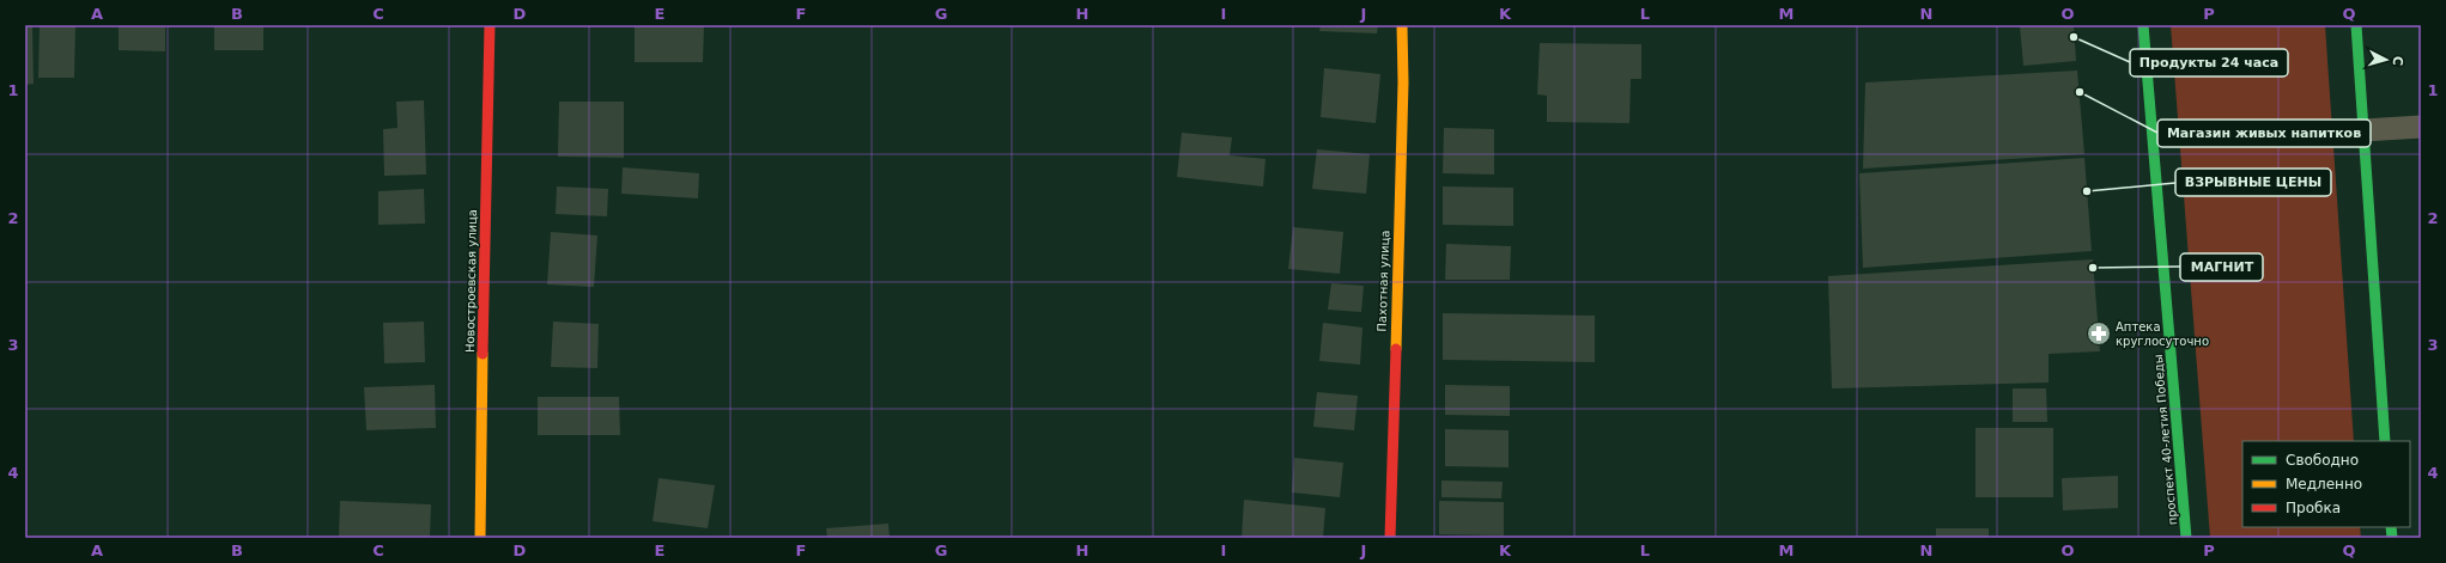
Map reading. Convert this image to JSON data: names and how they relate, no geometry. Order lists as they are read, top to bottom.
{
  "streets": {
    "street": ["Новостроевская улица", "Пахотная улица", "проспект 40-летия Победы"]
  },
  "places": {
    "other": [
      "Продукты 24 часа",
      "Магазин живых напитков",
      "ВЗРЫВНЫЕ ЦЕНЫ",
      "МАГНИТ"
    ],
    "pharmacy": ["Аптека круглосуточно"]
  },
  "legend": ["Свободно", "Медленно", "Пробка"],
  "north": "right",
  "grid": {
    "columns": [
      "A",
      "B",
      "C",
      "D",
      "E",
      "F",
      "G",
      "H",
      "I",
      "J",
      "K",
      "L",
      "M",
      "N",
      "O",
      "P",
      "Q"
    ],
    "rows": [
      "1",
      "2",
      "3",
      "4"
    ]
  }
}
